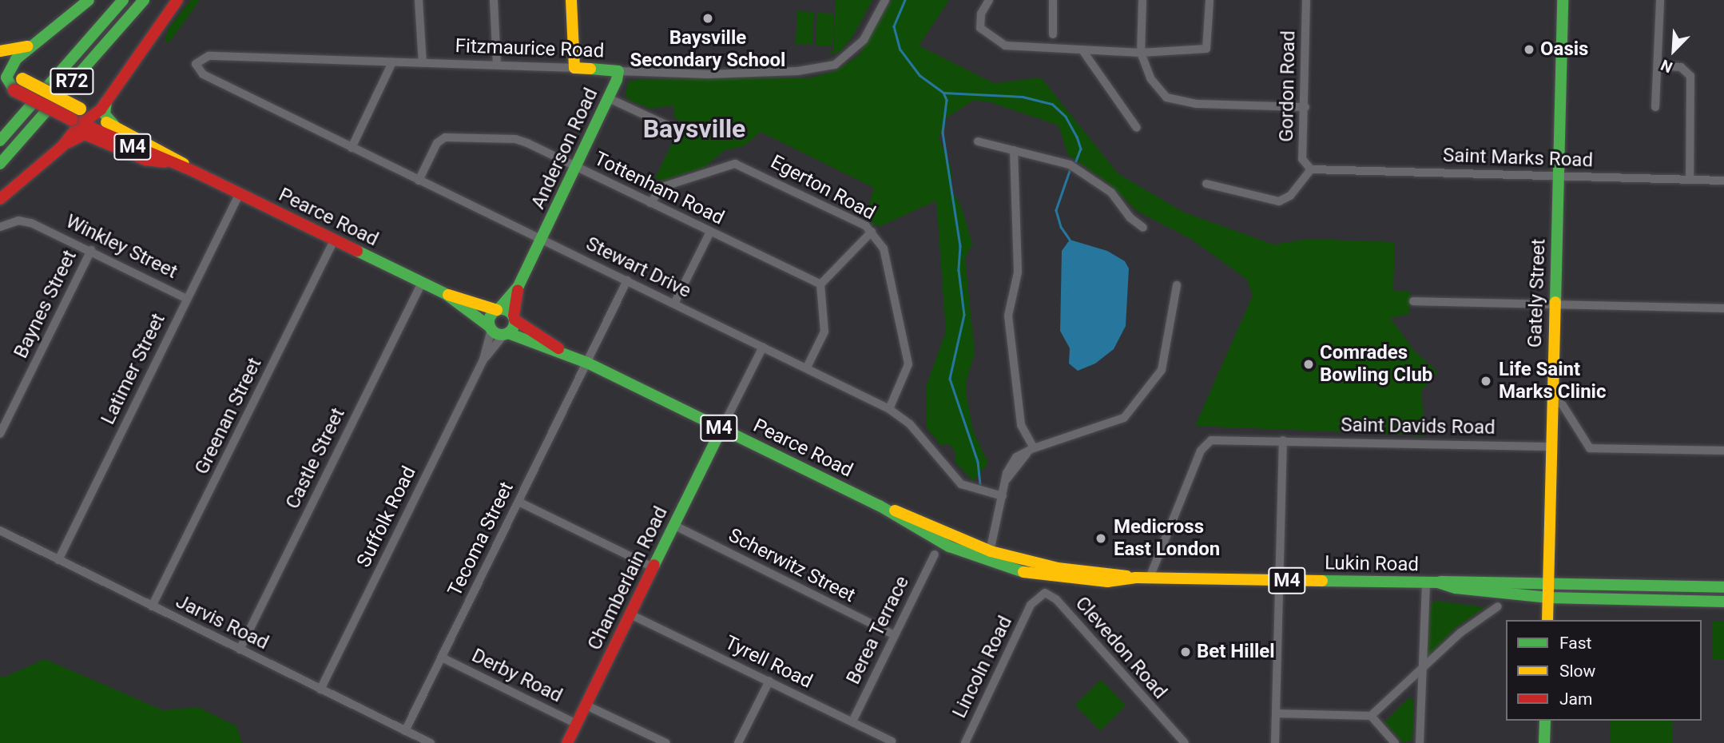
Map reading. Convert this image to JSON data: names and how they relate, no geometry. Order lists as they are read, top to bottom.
{
  "streets": {
    "main road": [
      "Fitzmaurice Road",
      "R72",
      "M4",
      "Anderson Road",
      "Pearce Road",
      "Gately Street",
      "Lukin Road",
      "Chamberlain Road"
    ],
    "street": [
      "Gordon Road",
      "Saint Marks Road",
      "Egerton Road",
      "Tottenham Road",
      "Winkley Street",
      "Stewart Drive",
      "Baynes Street",
      "Latimer Street",
      "Greenan Street",
      "Saint Davids Road",
      "Castle Street",
      "Suffolk Road",
      "Tecoma Street",
      "Scherwitz Street",
      "Jarvis Road",
      "Berea Terrace",
      "Clevedon Road",
      "Tyrell Road",
      "Lincoln Road",
      "Derby Road"
    ]
  },
  "crossings": [
    ["Fitzmaurice Road", "Anderson Road"],
    ["Fitzmaurice Road", "Stewart Drive"],
    ["Gordon Road", "Saint Marks Road"],
    ["Anderson Road", "Tottenham Road"],
    ["Anderson Road", "Stewart Drive"],
    ["Saint Marks Road", "Gately Street"],
    ["Egerton Road", "Tottenham Road"],
    ["Egerton Road", "Stewart Drive"],
    ["Tottenham Road", "Stewart Drive"],
    ["Pearce Road", "Latimer Street"],
    ["Pearce Road", "Greenan Street"],
    ["Pearce Road", "Castle Street"],
    ["Pearce Road", "Suffolk Road"],
    ["Pearce Road", "Tecoma Street"],
    ["Pearce Road", "Lukin Road"],
    ["Pearce Road", "Chamberlain Road"],
    ["Winkley Street", "Baynes Street"],
    ["Winkley Street", "Latimer Street"],
    ["Stewart Drive", "Tecoma Street"],
    ["Gately Street", "Saint Davids Road"],
    ["Gately Street", "Lukin Road"],
    ["Latimer Street", "Jarvis Road"],
    ["Greenan Street", "Jarvis Road"],
    ["Saint Davids Road", "Lukin Road"],
    ["Castle Street", "Jarvis Road"],
    ["Suffolk Road", "Jarvis Road"],
    ["Tecoma Street", "Jarvis Road"],
    ["Tecoma Street", "Derby Road"],
    ["Scherwitz Street", "Chamberlain Road"],
    ["Scherwitz Street", "Berea Terrace"],
    ["Chamberlain Road", "Tyrell Road"],
    ["Chamberlain Road", "Derby Road"],
    ["Berea Terrace", "Tyrell Road"],
    ["Clevedon Road", "Lincoln Road"]
  ],
  "districts": ["Baysville"],
  "places": [
    "Baysville Secondary School",
    "Oasis",
    "Comrades Bowling Club",
    "Life Saint Marks Clinic",
    "Medicross East London",
    "Bet Hillel"
  ],
  "legend": ["Fast", "Slow", "Jam"],
  "north": "bottom left"
}
